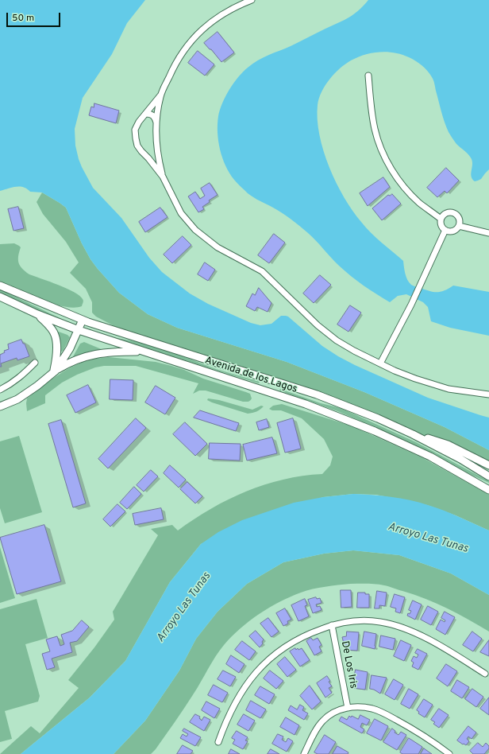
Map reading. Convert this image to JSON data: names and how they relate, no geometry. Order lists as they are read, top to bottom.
{
  "streets": {
    "street": ["Avenida de los Lagos", "De Los Iris"]
  },
  "water": ["Arroyo Las Tunas"],
  "scale_bar": "50 m"
}
